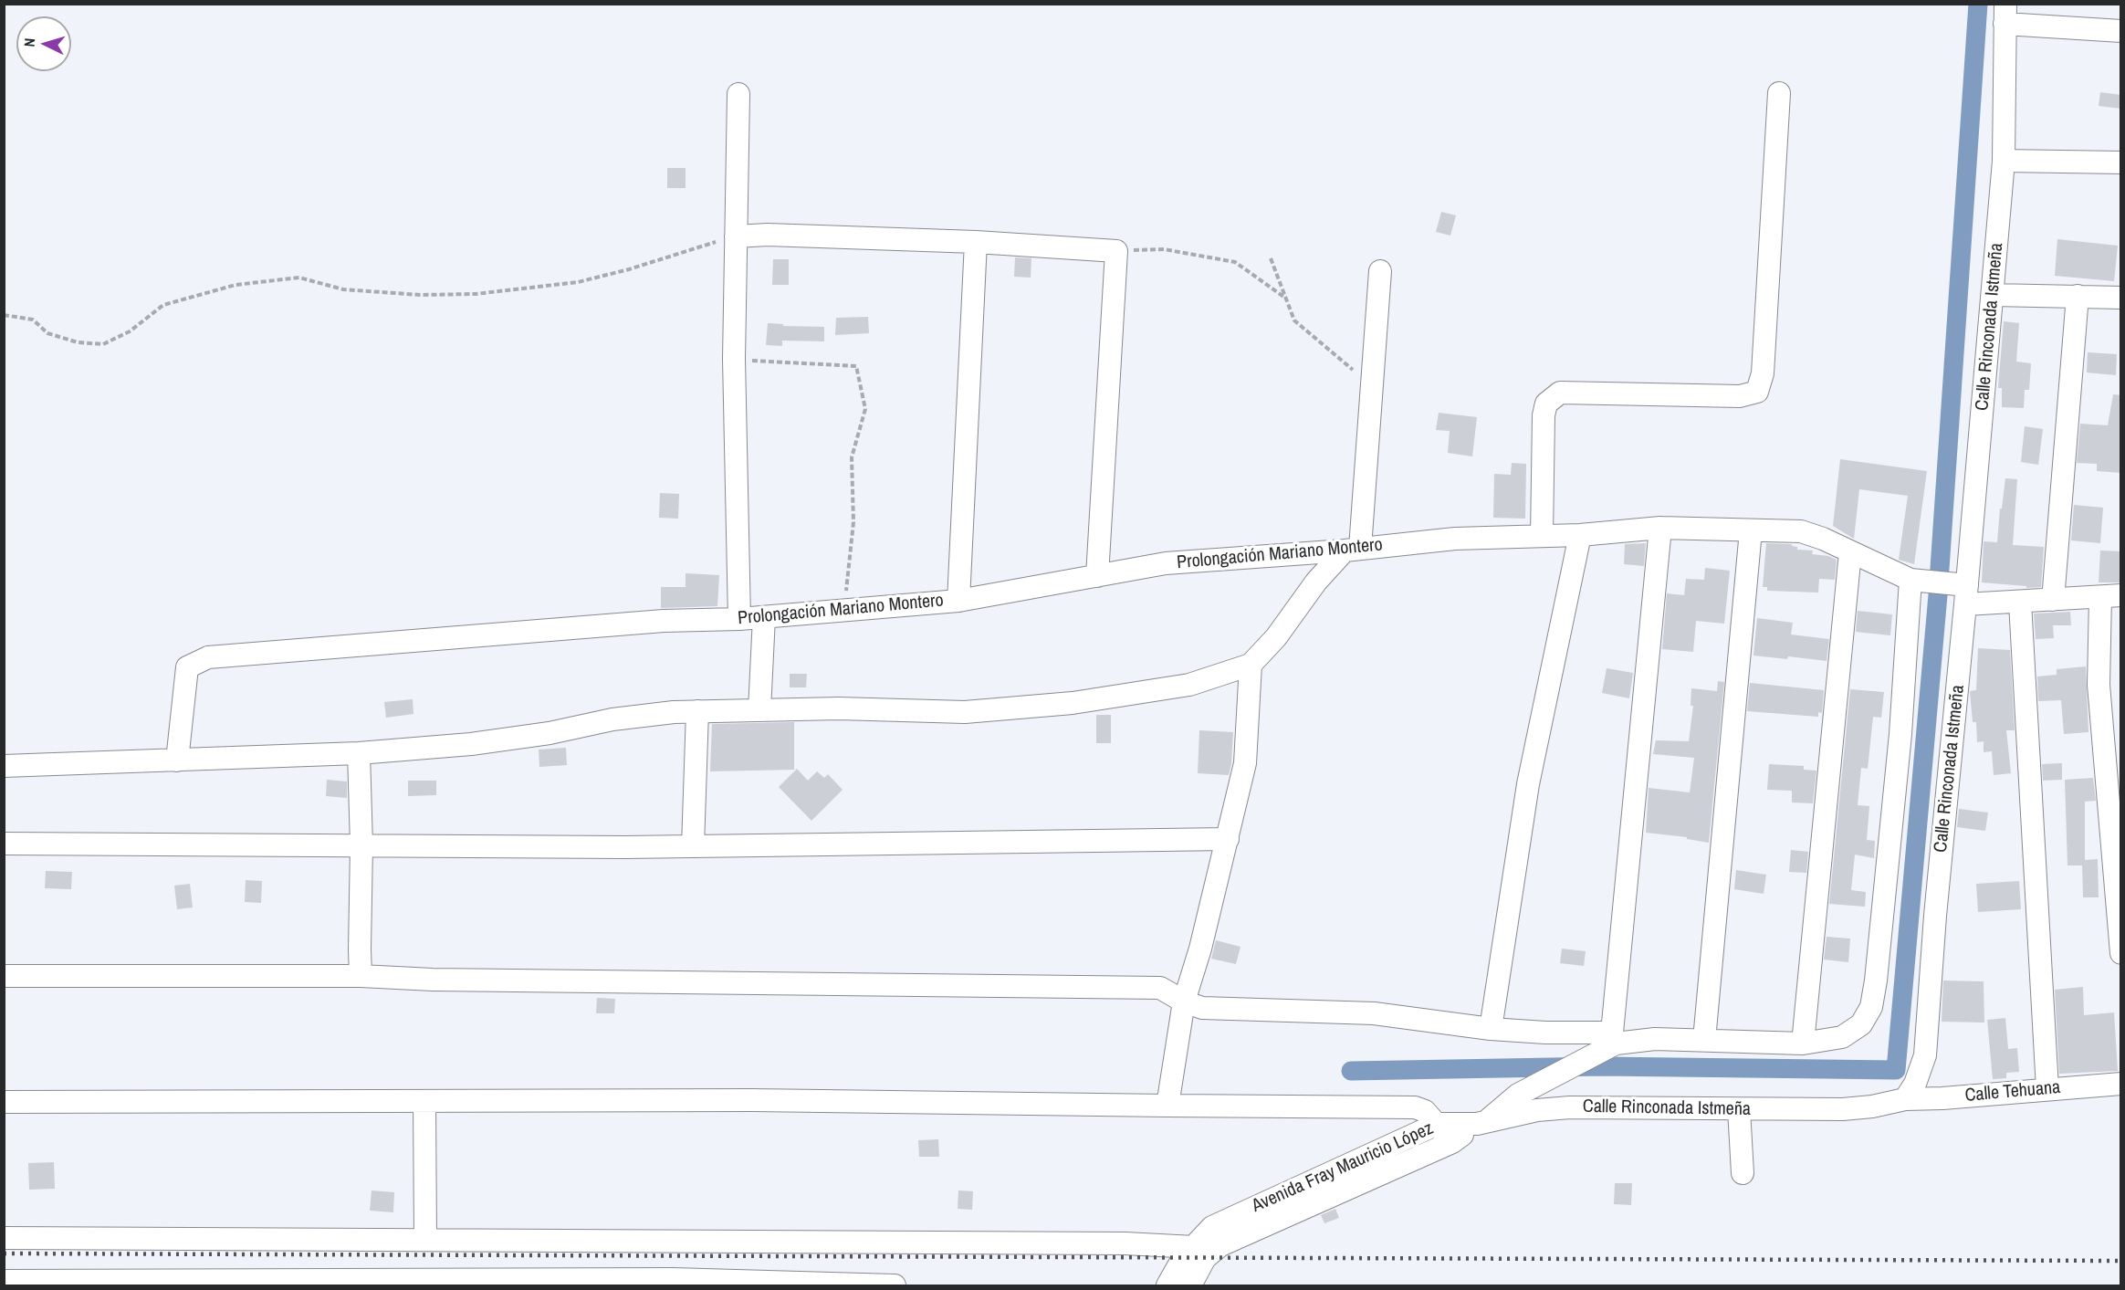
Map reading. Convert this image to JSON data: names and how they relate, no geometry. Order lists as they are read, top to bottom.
{
  "streets": {
    "street": [
      "Calle Rinconada Istmeña",
      "Prolongación Mariano Montero",
      "Calle Tehuana",
      "Avenida Fray Mauricio López"
    ]
  },
  "crossings": [
    ["Calle Rinconada Istmeña", "Prolongación Mariano Montero"],
    ["Calle Rinconada Istmeña", "Calle Tehuana"],
    ["Calle Rinconada Istmeña", "Avenida Fray Mauricio López"]
  ],
  "north": "left"
}
